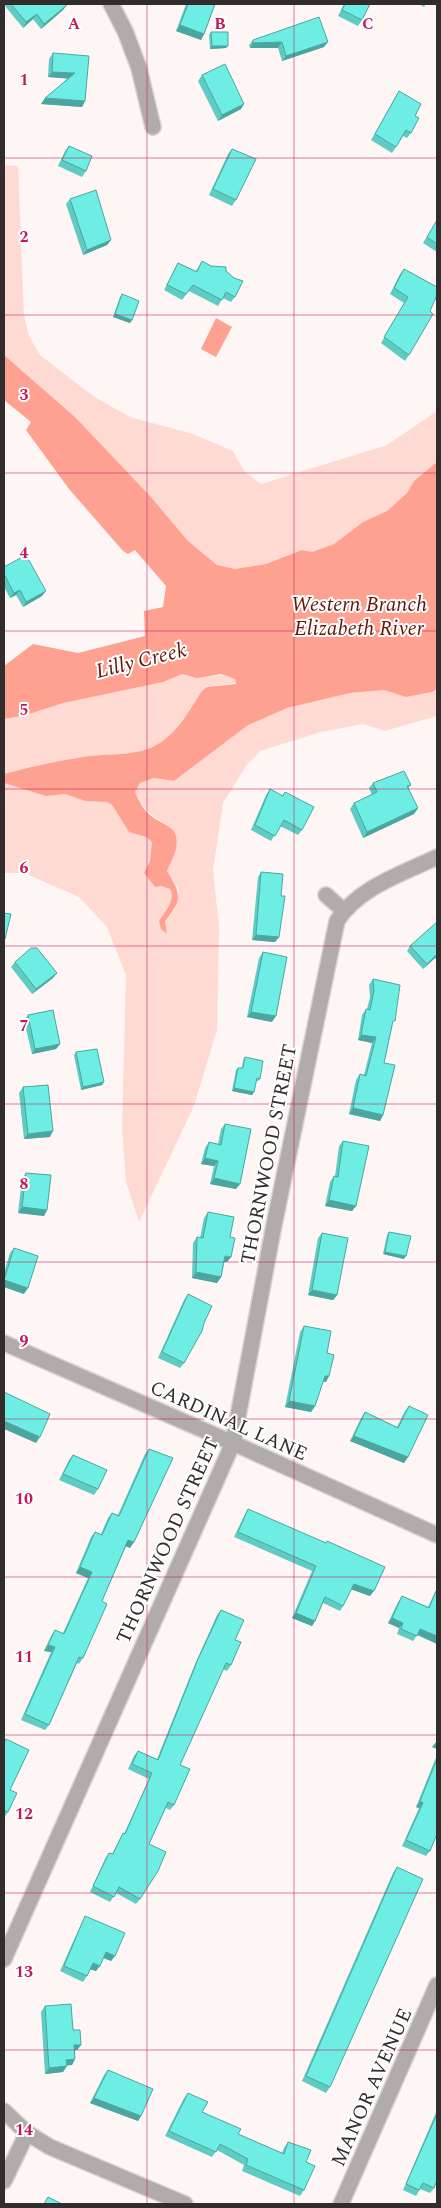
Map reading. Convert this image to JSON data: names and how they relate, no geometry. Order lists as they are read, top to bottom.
{
  "streets": {
    "street": ["THORNWOOD STREET", "CARDINAL LANE", "MANOR AVENUE"]
  },
  "crossings": [
    ["THORNWOOD STREET", "CARDINAL LANE"]
  ],
  "water": ["Western Branch Elizabeth River", "Lilly Creek"],
  "grid": {
    "columns": ["A", "B", "C"],
    "rows": [
      "1",
      "2",
      "3",
      "4",
      "5",
      "6",
      "7",
      "8",
      "9",
      "10",
      "11",
      "12",
      "13",
      "14"
    ]
  }
}
